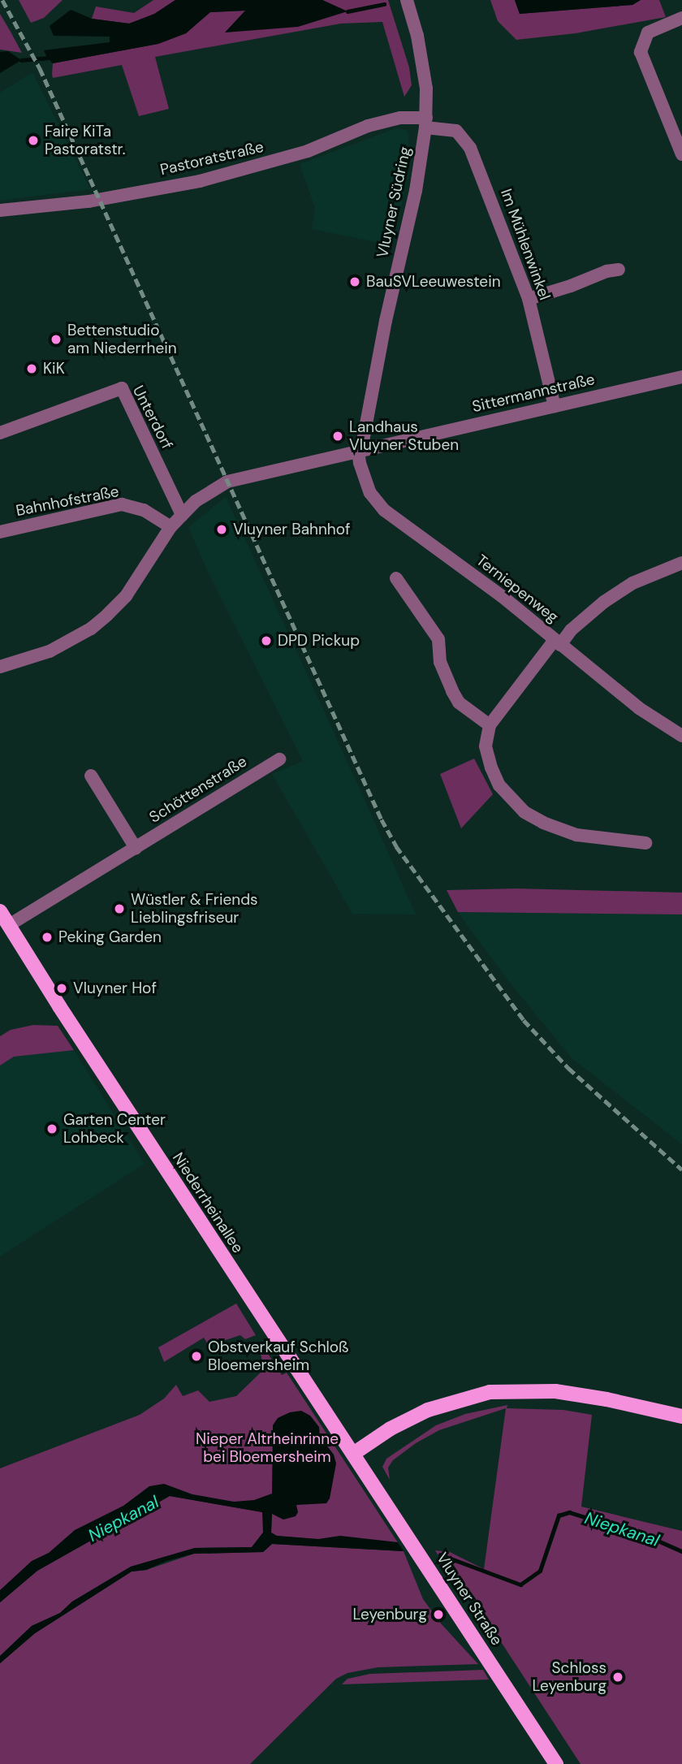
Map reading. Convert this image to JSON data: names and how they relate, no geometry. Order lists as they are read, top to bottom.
{
  "streets": {
    "main road": ["Niederrheinallee", "Vluyner Straße"],
    "street": [
      "Pastoratstraße",
      "Vluyner Südring",
      "Im Mühlenwinkel",
      "Sittermannstraße",
      "Unterdorf",
      "Bahnhofstraße",
      "Terniepenweg",
      "Schöttenstraße"
    ]
  },
  "crossings": [
    ["Pastoratstraße", "Vluyner Südring"],
    ["Pastoratstraße", "Im Mühlenwinkel"],
    ["Vluyner Südring", "Im Mühlenwinkel"],
    ["Vluyner Südring", "Sittermannstraße"],
    ["Vluyner Südring", "Terniepenweg"],
    ["Im Mühlenwinkel", "Sittermannstraße"],
    ["Sittermannstraße", "Terniepenweg"],
    ["Schöttenstraße", "Niederrheinallee"],
    ["Niederrheinallee", "Vluyner Straße"]
  ],
  "water": ["Niepkanal"],
  "parks": ["Nieper Altrheinrinne bei Bloemersheim"],
  "places": [
    "Faire KiTa Pastoratstr.",
    "BauSVLeeuwestein",
    "Bettenstudio am Niederrhein",
    "KiK",
    "Landhaus Vluyner Stuben",
    "Vluyner Bahnhof",
    "DPD Pickup",
    "Wüstler & Friends Lieblingsfriseur",
    "Peking Garden",
    "Vluyner Hof",
    "Garten Center Lohbeck",
    "Obstverkauf Schloß Bloemersheim",
    "Leyenburg",
    "Schloss Leyenburg"
  ]
}
